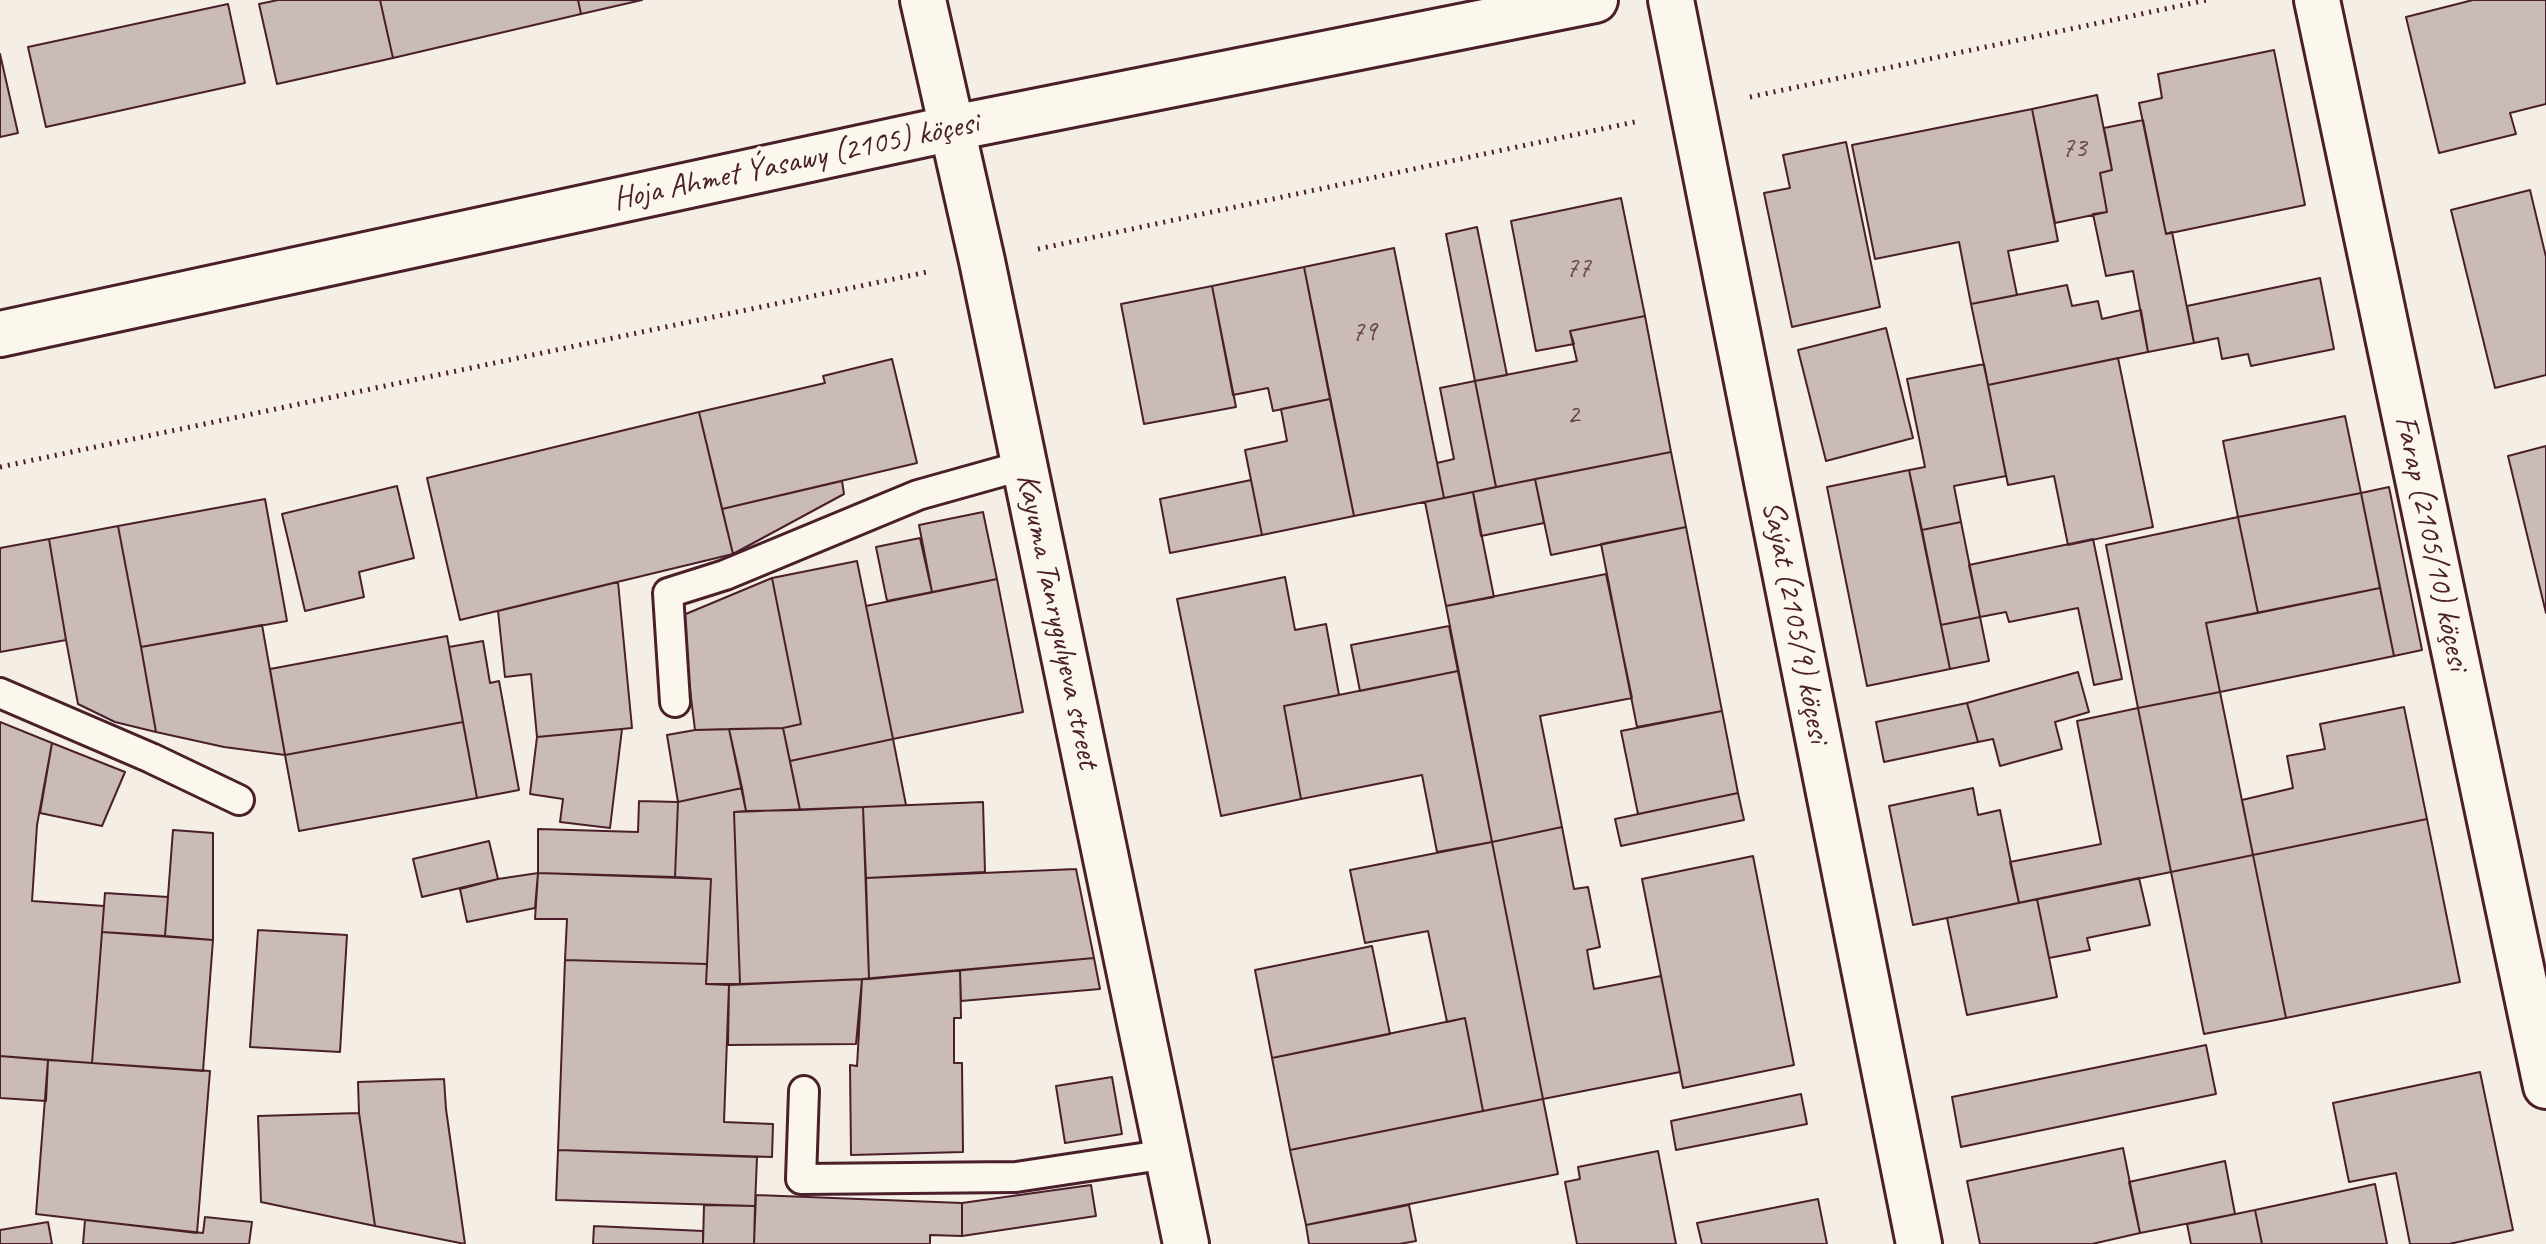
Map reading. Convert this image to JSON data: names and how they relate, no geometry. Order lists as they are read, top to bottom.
{
  "streets": {
    "street": [
      "Hoja Ahmet Ýasawy (2105) köçesi",
      "Farap (2105/10) köçesi",
      "Kayuma Tanrygulyeva street",
      "Saýat (2105/9) köçesi"
    ]
  },
  "crossings": [
    ["Hoja Ahmet Ýasawy (2105) köçesi", "Kayuma Tanrygulyeva street"]
  ],
  "house_numbers": [
    "73",
    "77",
    "79",
    "2"
  ]
}
